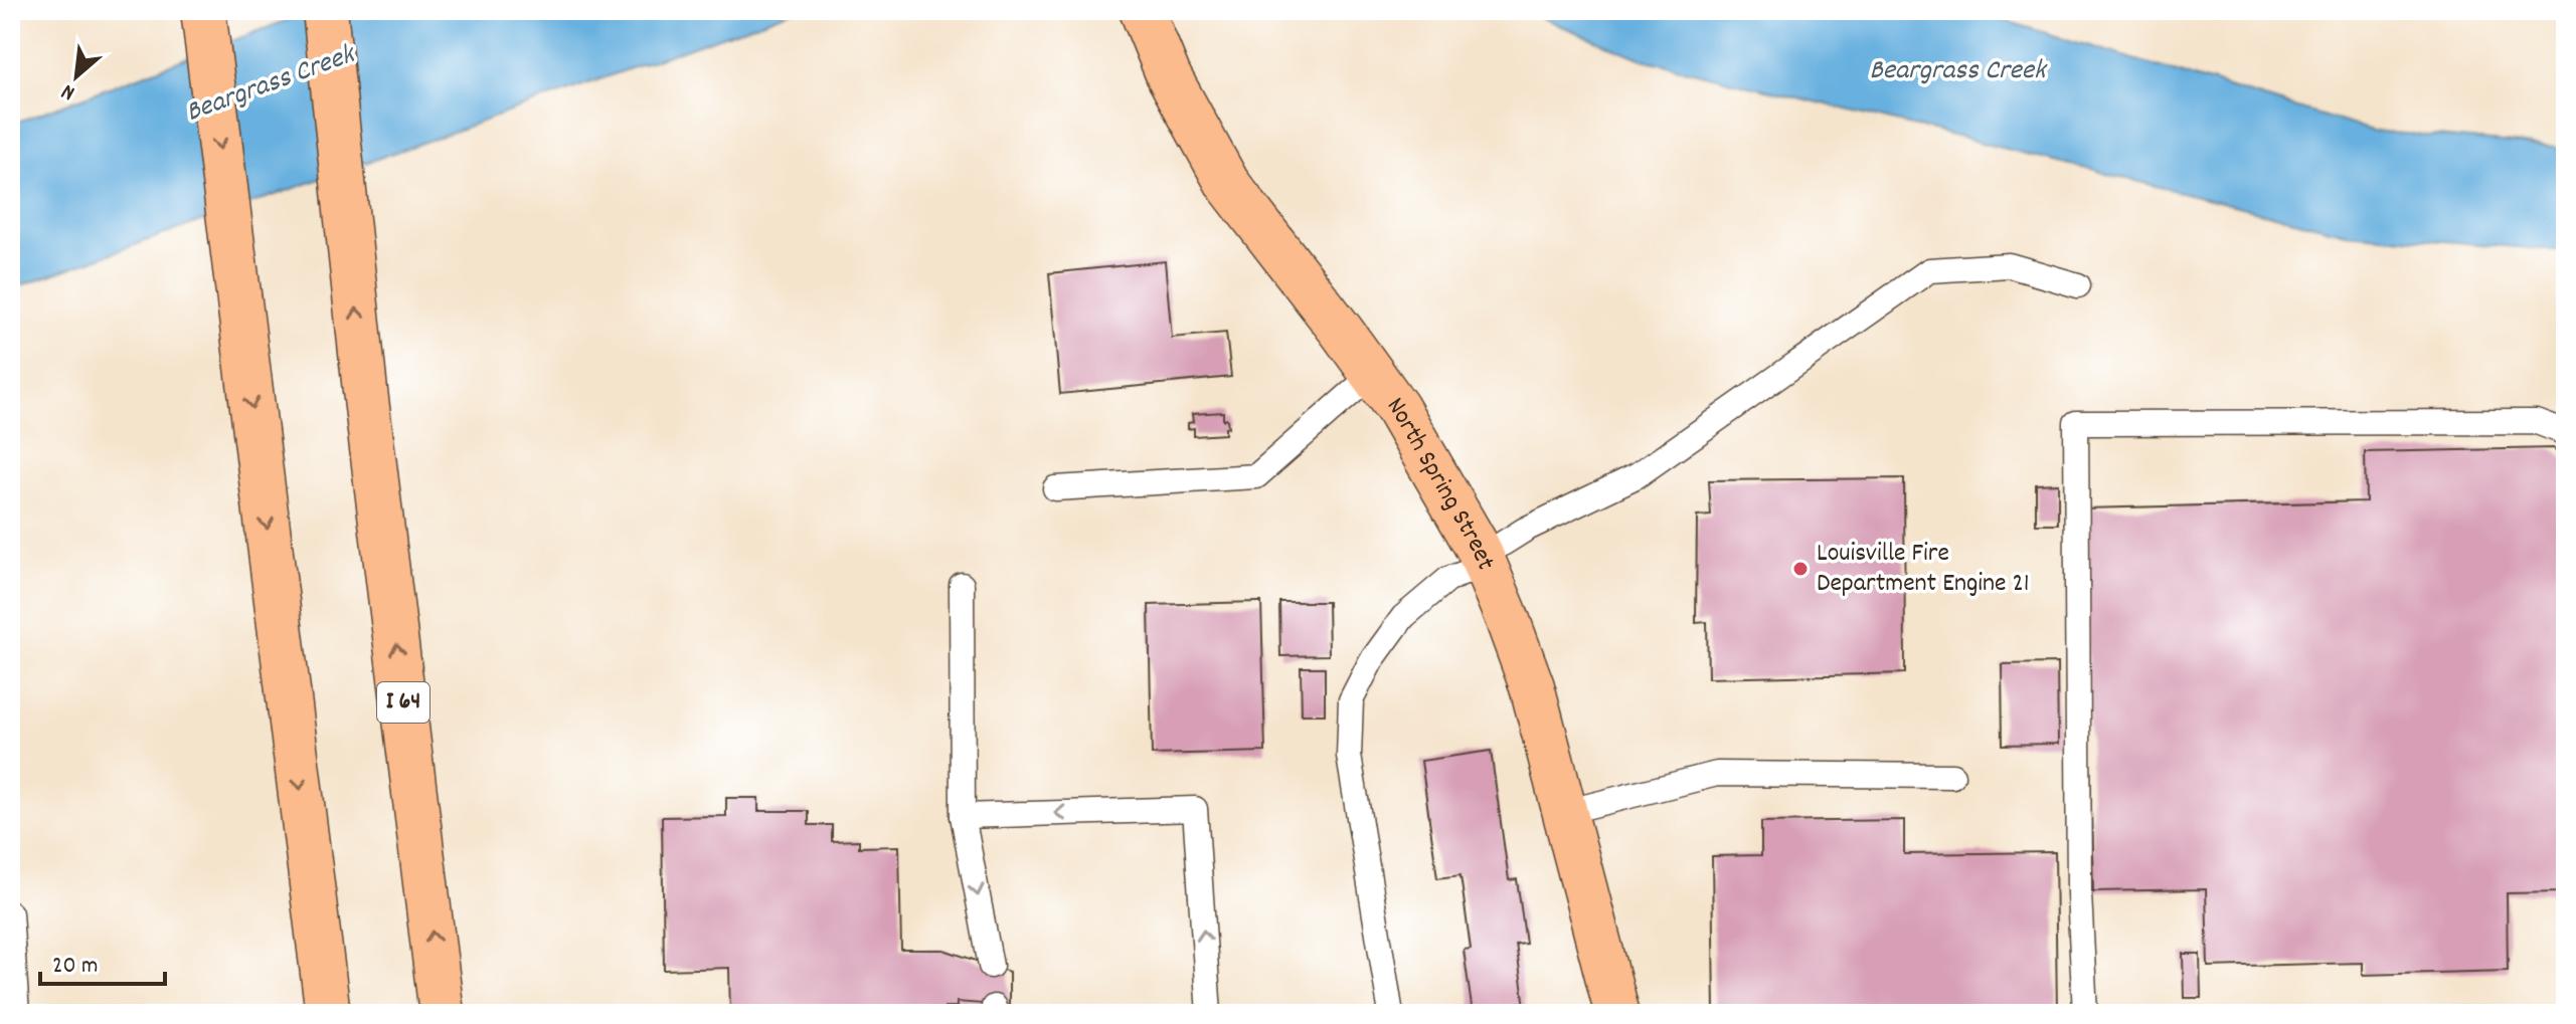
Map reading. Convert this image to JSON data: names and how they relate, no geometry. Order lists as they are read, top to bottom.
{
  "streets": {
    "main road": ["North Spring Street", "I 64"]
  },
  "water": ["Beargrass Creek"],
  "places": ["Louisville Fire Department Engine 21"],
  "scale_bar": "20 m",
  "north": "bottom left"
}
